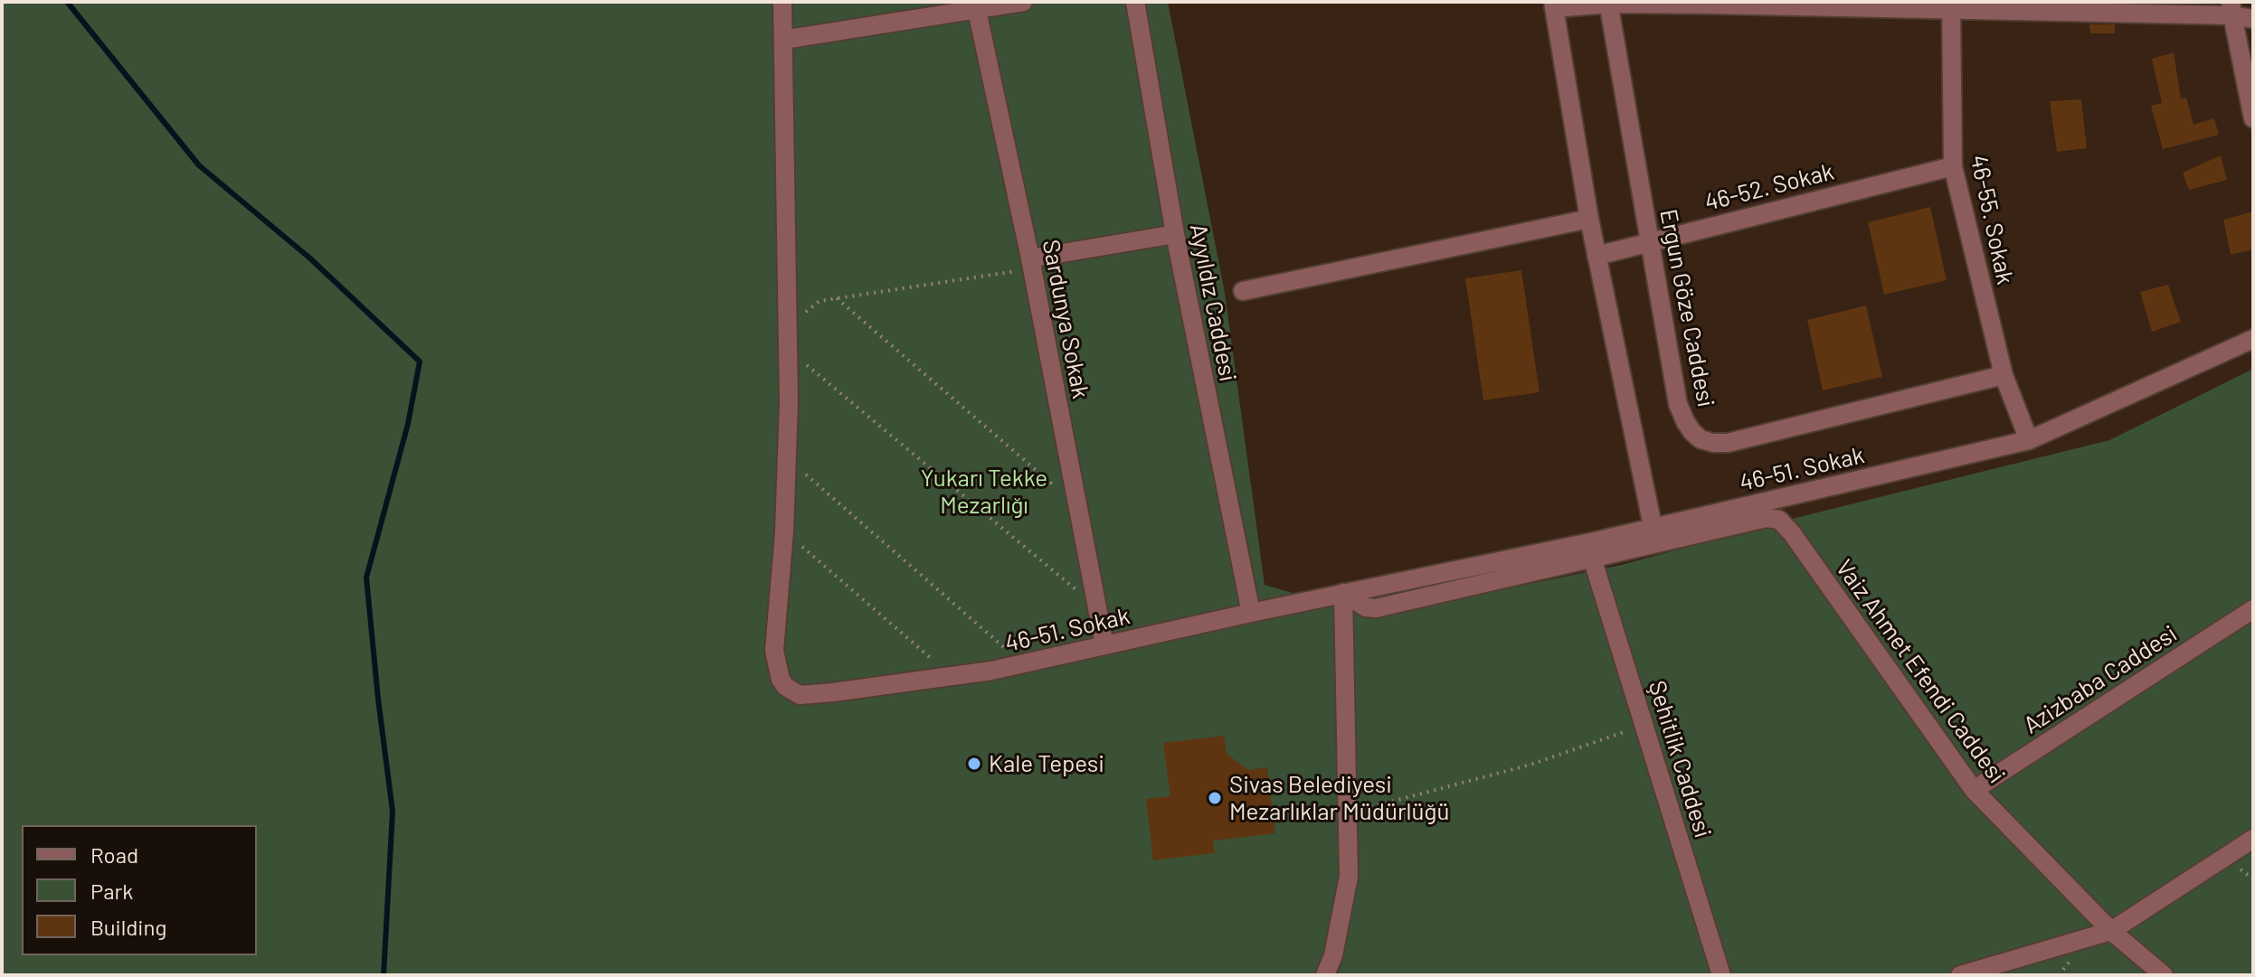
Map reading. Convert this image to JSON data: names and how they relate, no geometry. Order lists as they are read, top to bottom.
{
  "streets": {
    "street": [
      "46-52. Sokak",
      "46-55. Sokak",
      "Ayyıldız Caddesi",
      "Ergun Göze Caddesi",
      "Sardunya Sokak",
      "46-51. Sokak",
      "Vaiz Ahmet Efendi Caddesi",
      "Azizbaba Caddesi",
      "Şehitlik Caddesi"
    ]
  },
  "crossings": [
    ["46-52. Sokak", "46-55. Sokak"],
    ["46-52. Sokak", "Ergun Göze Caddesi"],
    ["46-55. Sokak", "Ergun Göze Caddesi"],
    ["46-55. Sokak", "46-51. Sokak"],
    ["Ayyıldız Caddesi", "46-51. Sokak"],
    ["Sardunya Sokak", "46-51. Sokak"],
    ["46-51. Sokak", "Vaiz Ahmet Efendi Caddesi"],
    ["46-51. Sokak", "Şehitlik Caddesi"],
    ["Vaiz Ahmet Efendi Caddesi", "Azizbaba Caddesi"]
  ],
  "parks": ["Yukarı Tekke Mezarlığı"],
  "places": ["Kale Tepesi", "Sivas Belediyesi Mezarlıklar Müdürlüğü"],
  "legend": ["Road", "Park", "Building"]
}
